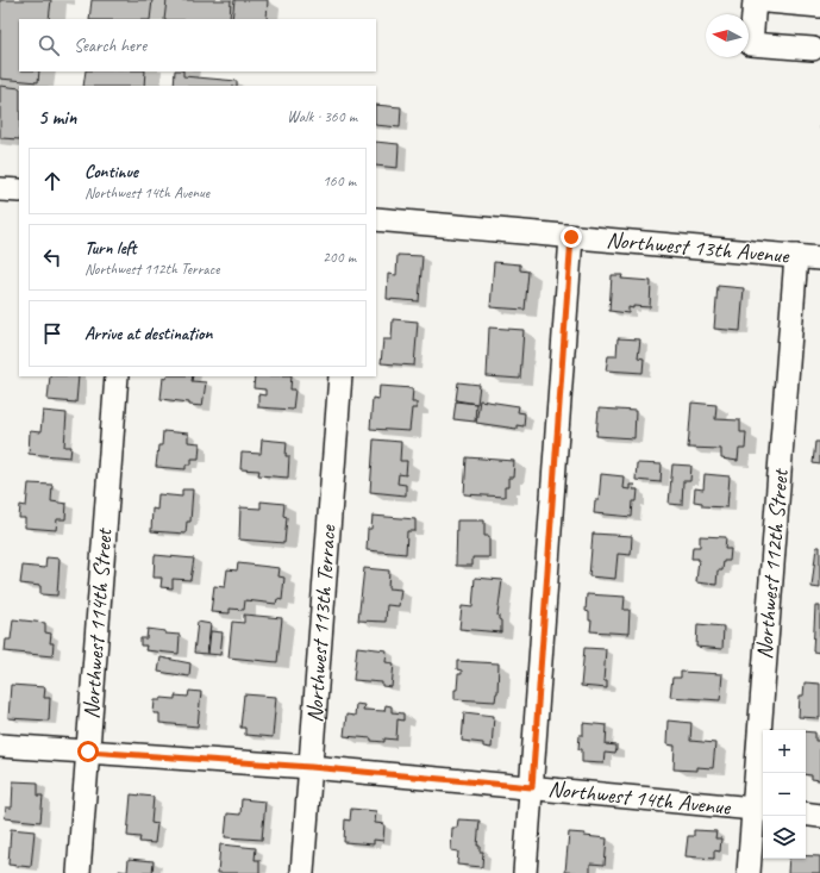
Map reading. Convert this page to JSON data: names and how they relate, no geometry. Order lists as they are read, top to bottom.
{
  "streets": {
    "street": [
      "Northwest 13th Avenue",
      "Northwest 112th Street",
      "Northwest 114th Street",
      "Northwest 113th Terrace",
      "Northwest 14th Avenue"
    ]
  },
  "crossings": [
    ["Northwest 13th Avenue", "Northwest 112th Street"],
    ["Northwest 112th Street", "Northwest 14th Avenue"],
    ["Northwest 114th Street", "Northwest 14th Avenue"],
    ["Northwest 113th Terrace", "Northwest 14th Avenue"]
  ],
  "north": "left",
  "page": {
    "search": "Search here",
    "heading": ["5 min", "Walk · 360 m"],
    "list": [
      ["Continue", "Northwest 14th Avenue", "160 m"],
      ["Turn left", "Northwest 112th Terrace", "200 m"],
      "Arrive at destination"
    ],
    "map_buttons": ["+", "−"]
  }
}
